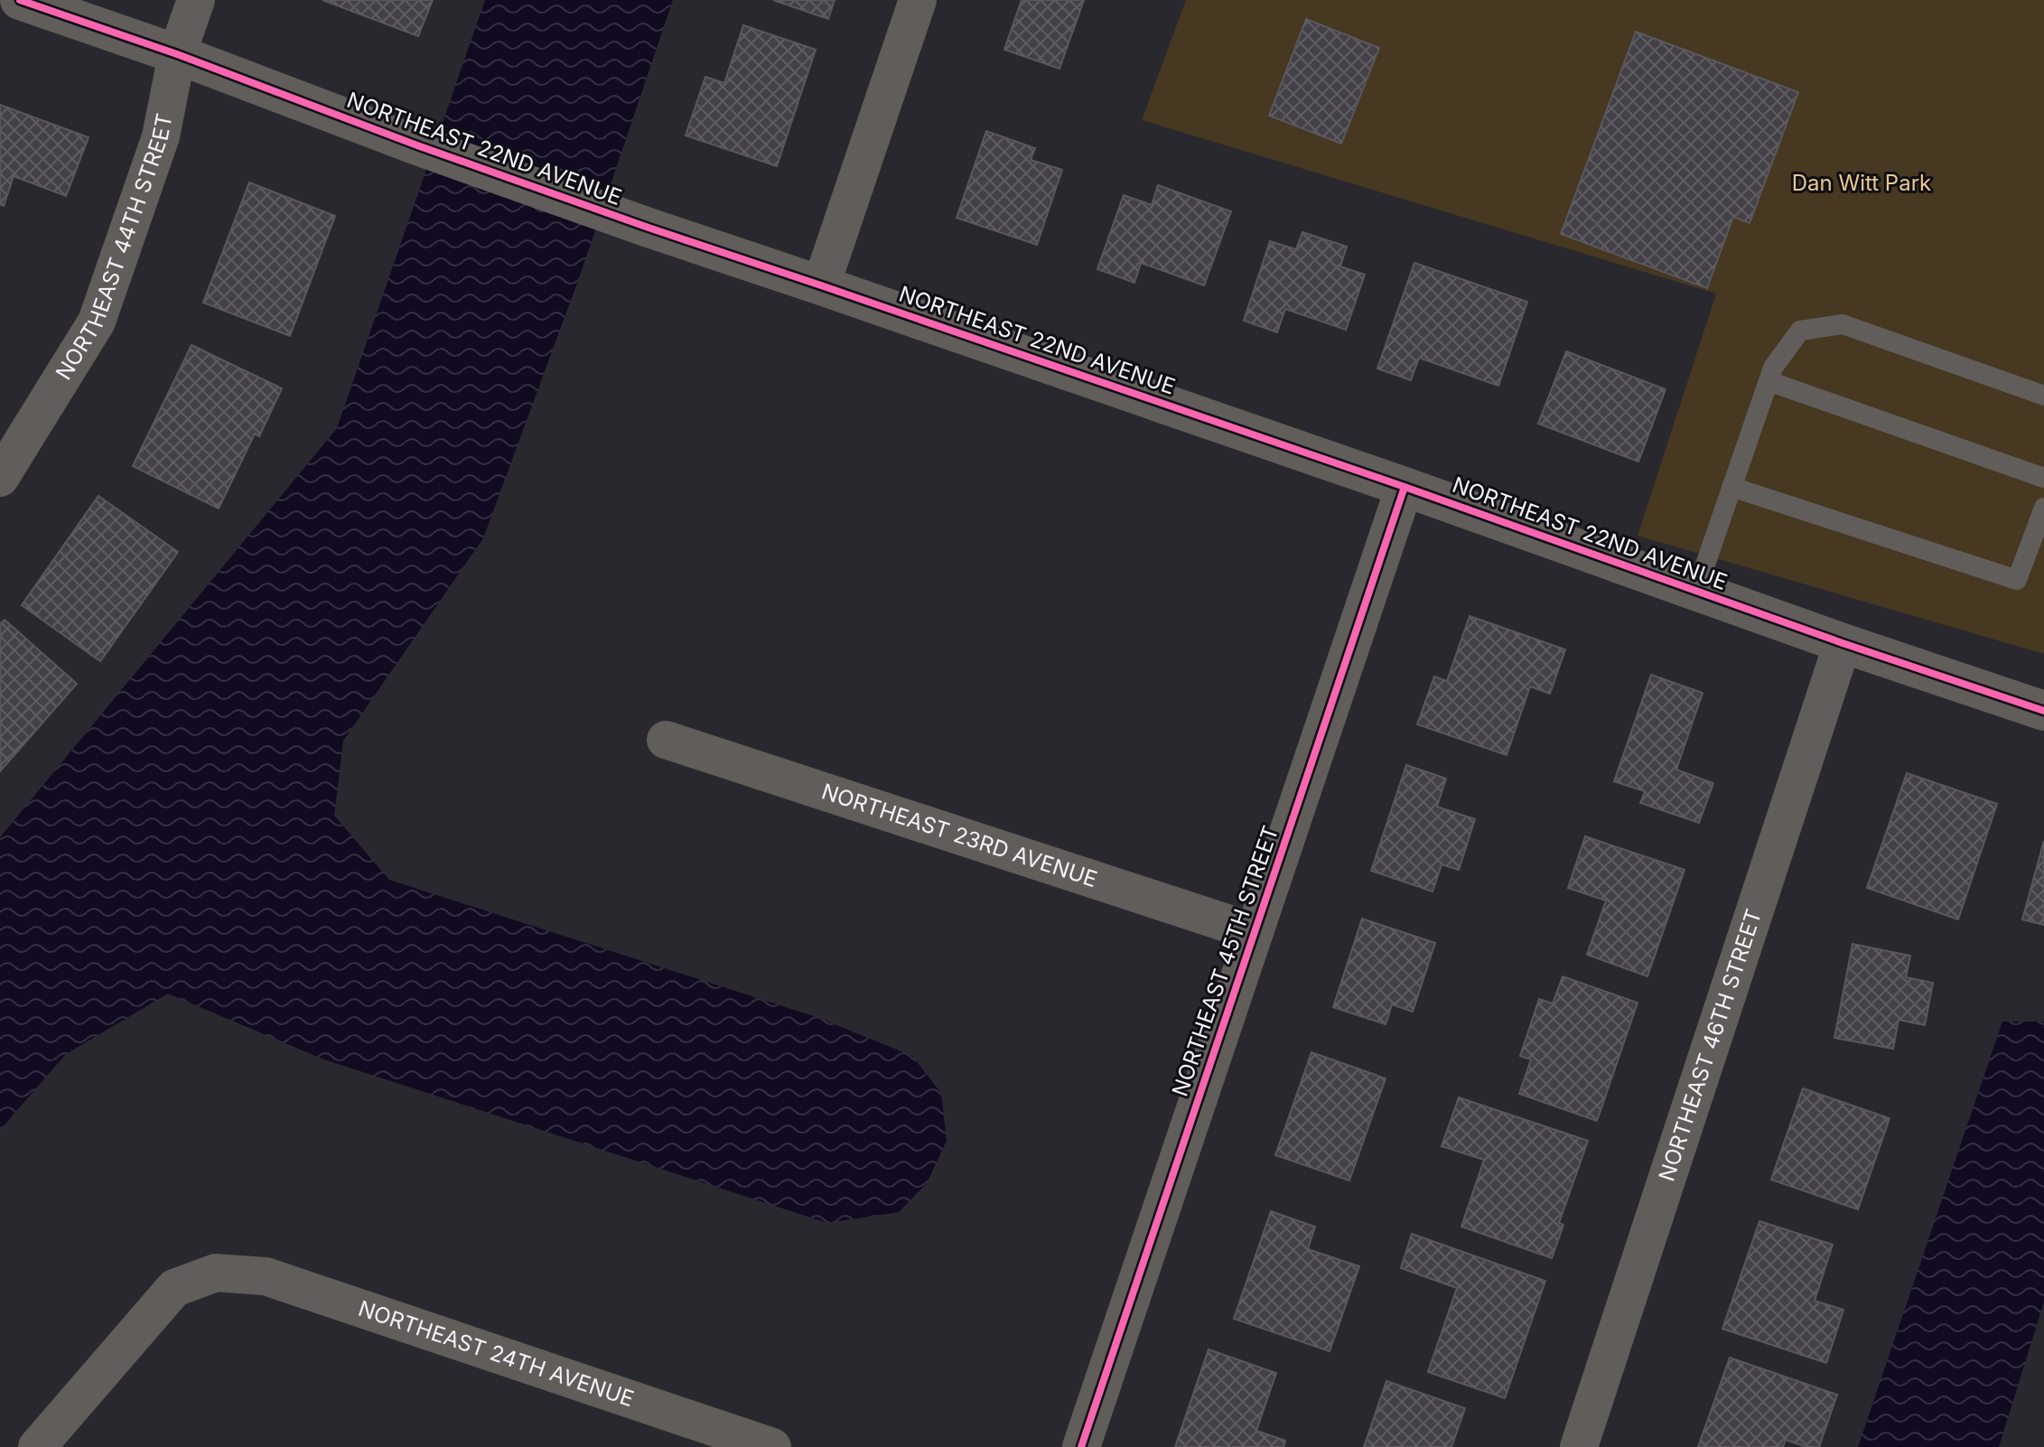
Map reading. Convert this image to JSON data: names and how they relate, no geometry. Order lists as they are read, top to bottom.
{
  "streets": {
    "street": [
      "NORTHEAST 22ND AVENUE",
      "NORTHEAST 44TH STREET",
      "NORTHEAST 23RD AVENUE",
      "NORTHEAST 45TH STREET",
      "NORTHEAST 46TH STREET",
      "NORTHEAST 24TH AVENUE"
    ]
  },
  "crossings": [
    ["NORTHEAST 22ND AVENUE", "NORTHEAST 44TH STREET"],
    ["NORTHEAST 22ND AVENUE", "NORTHEAST 45TH STREET"],
    ["NORTHEAST 22ND AVENUE", "NORTHEAST 46TH STREET"],
    ["NORTHEAST 23RD AVENUE", "NORTHEAST 45TH STREET"]
  ],
  "parks": ["Dan Witt Park"]
}
